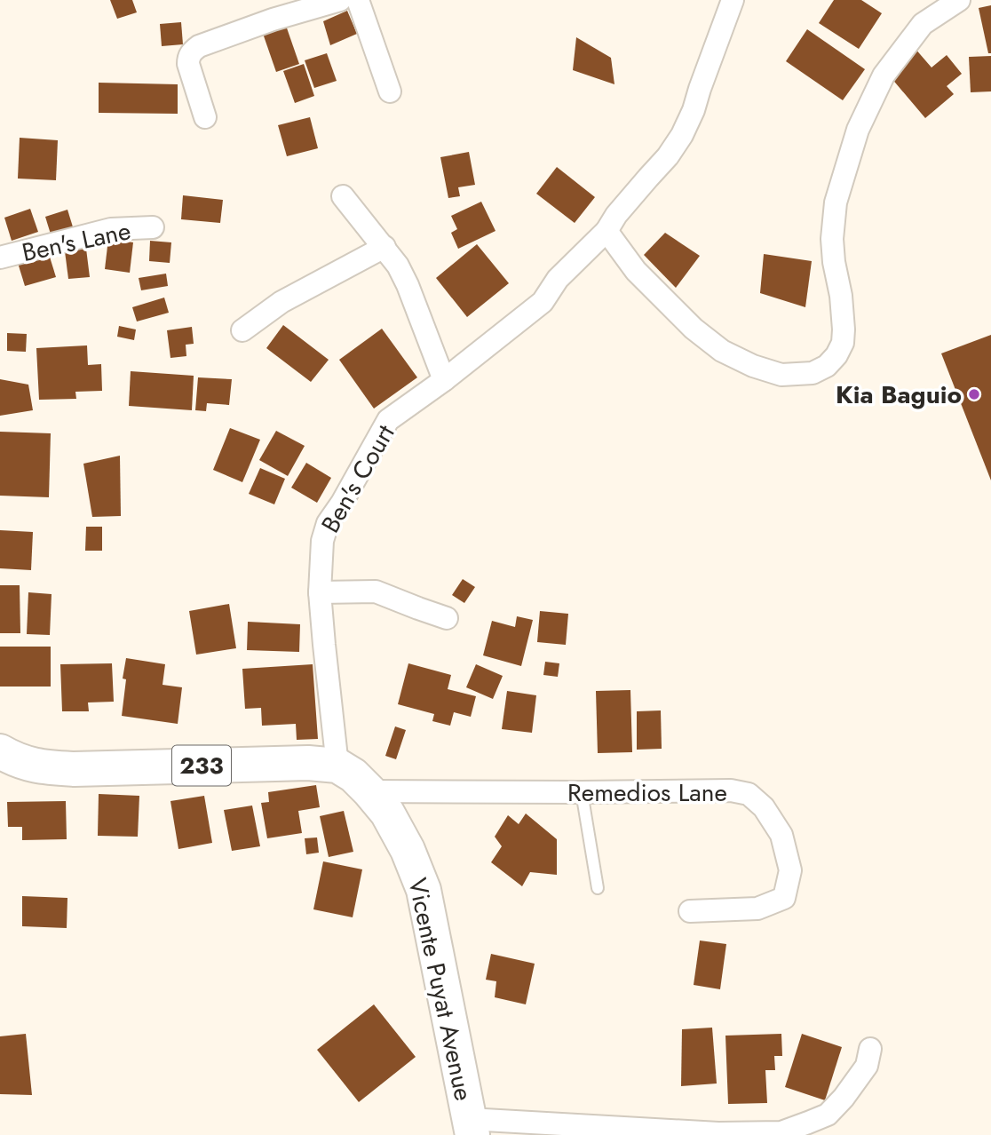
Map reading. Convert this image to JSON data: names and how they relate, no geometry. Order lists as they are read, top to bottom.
{
  "streets": {
    "main road": ["233", "Vicente Puyat Avenue"],
    "street": ["Ben's Lane", "Ben's Court", "Remedios Lane"]
  },
  "crossings": [
    ["Ben's Court", "233"],
    ["Ben's Court", "Vicente Puyat Avenue"],
    ["233", "Vicente Puyat Avenue"],
    ["Remedios Lane", "Vicente Puyat Avenue"]
  ],
  "places": ["Kia Baguio"]
}
